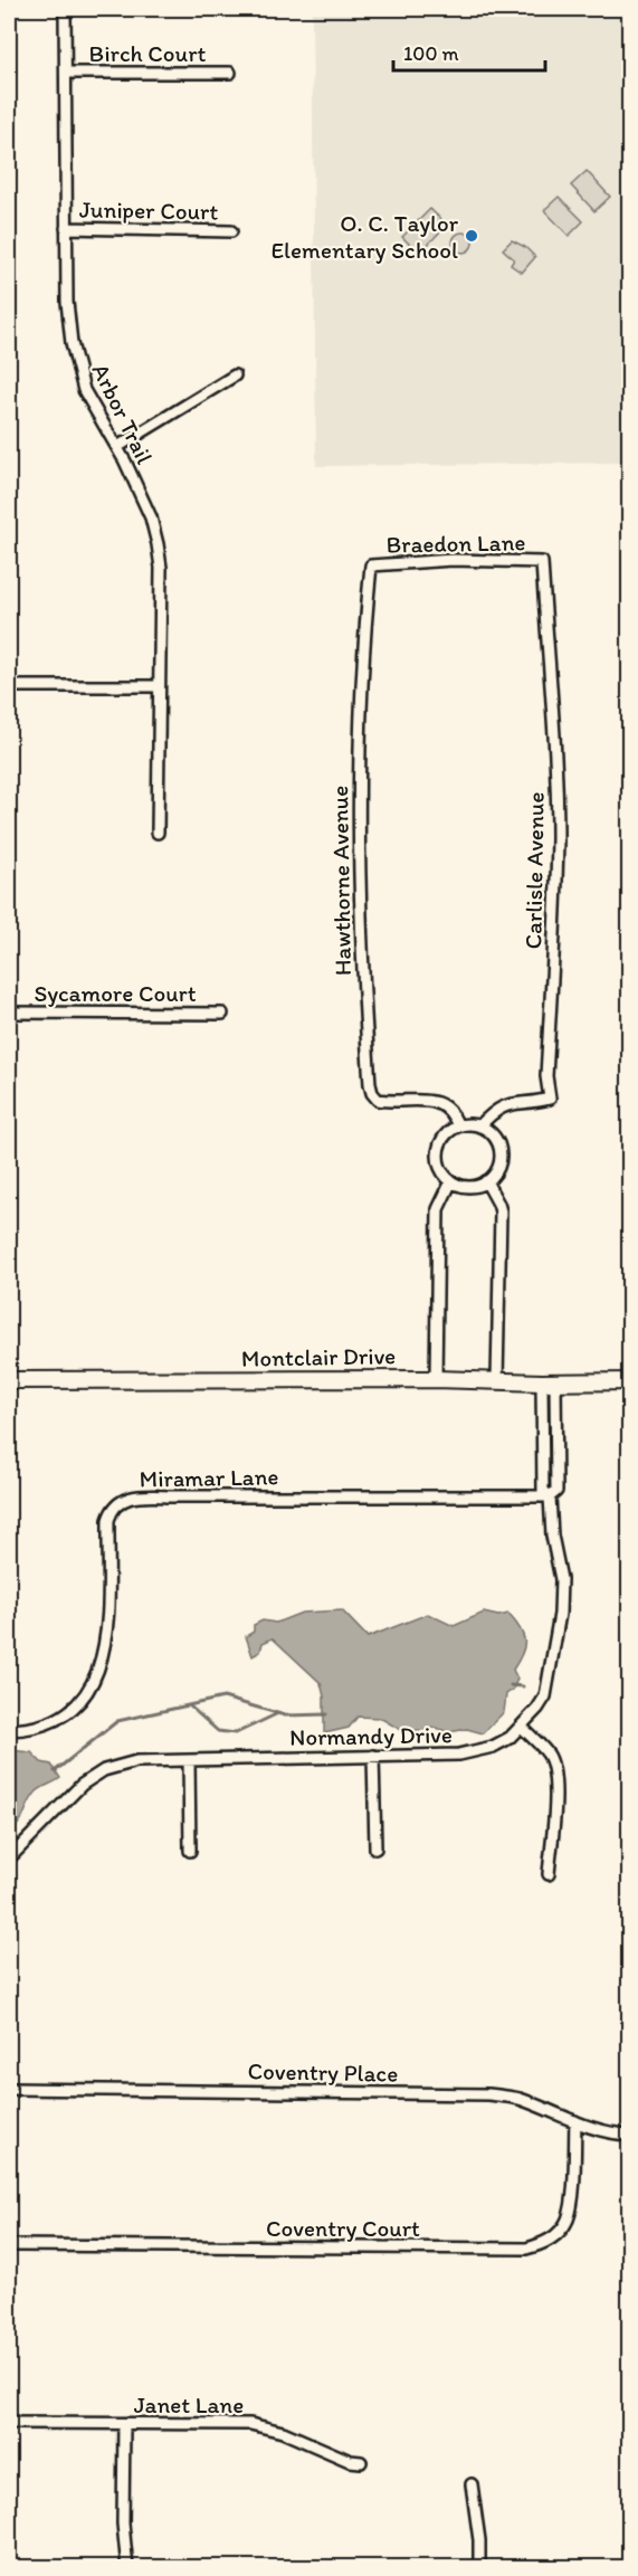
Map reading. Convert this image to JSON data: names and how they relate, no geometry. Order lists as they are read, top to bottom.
{
  "streets": {
    "street": [
      "Birch Court",
      "Juniper Court",
      "Arbor Trail",
      "Braedon Lane",
      "Carlisle Avenue",
      "Hawthorne Avenue",
      "Sycamore Court",
      "Montclair Drive",
      "Miramar Lane",
      "Normandy Drive",
      "Coventry Place",
      "Coventry Court",
      "Janet Lane"
    ]
  },
  "crossings": [
    ["Birch Court", "Arbor Trail"],
    ["Juniper Court", "Arbor Trail"],
    ["Braedon Lane", "Carlisle Avenue"],
    ["Braedon Lane", "Hawthorne Avenue"],
    ["Carlisle Avenue", "Hawthorne Avenue"],
    ["Montclair Drive", "Normandy Drive"],
    ["Miramar Lane", "Normandy Drive"],
    ["Coventry Place", "Coventry Court"]
  ],
  "places": ["O. C. Taylor Elementary School"],
  "scale_bar": "100 m"
}
